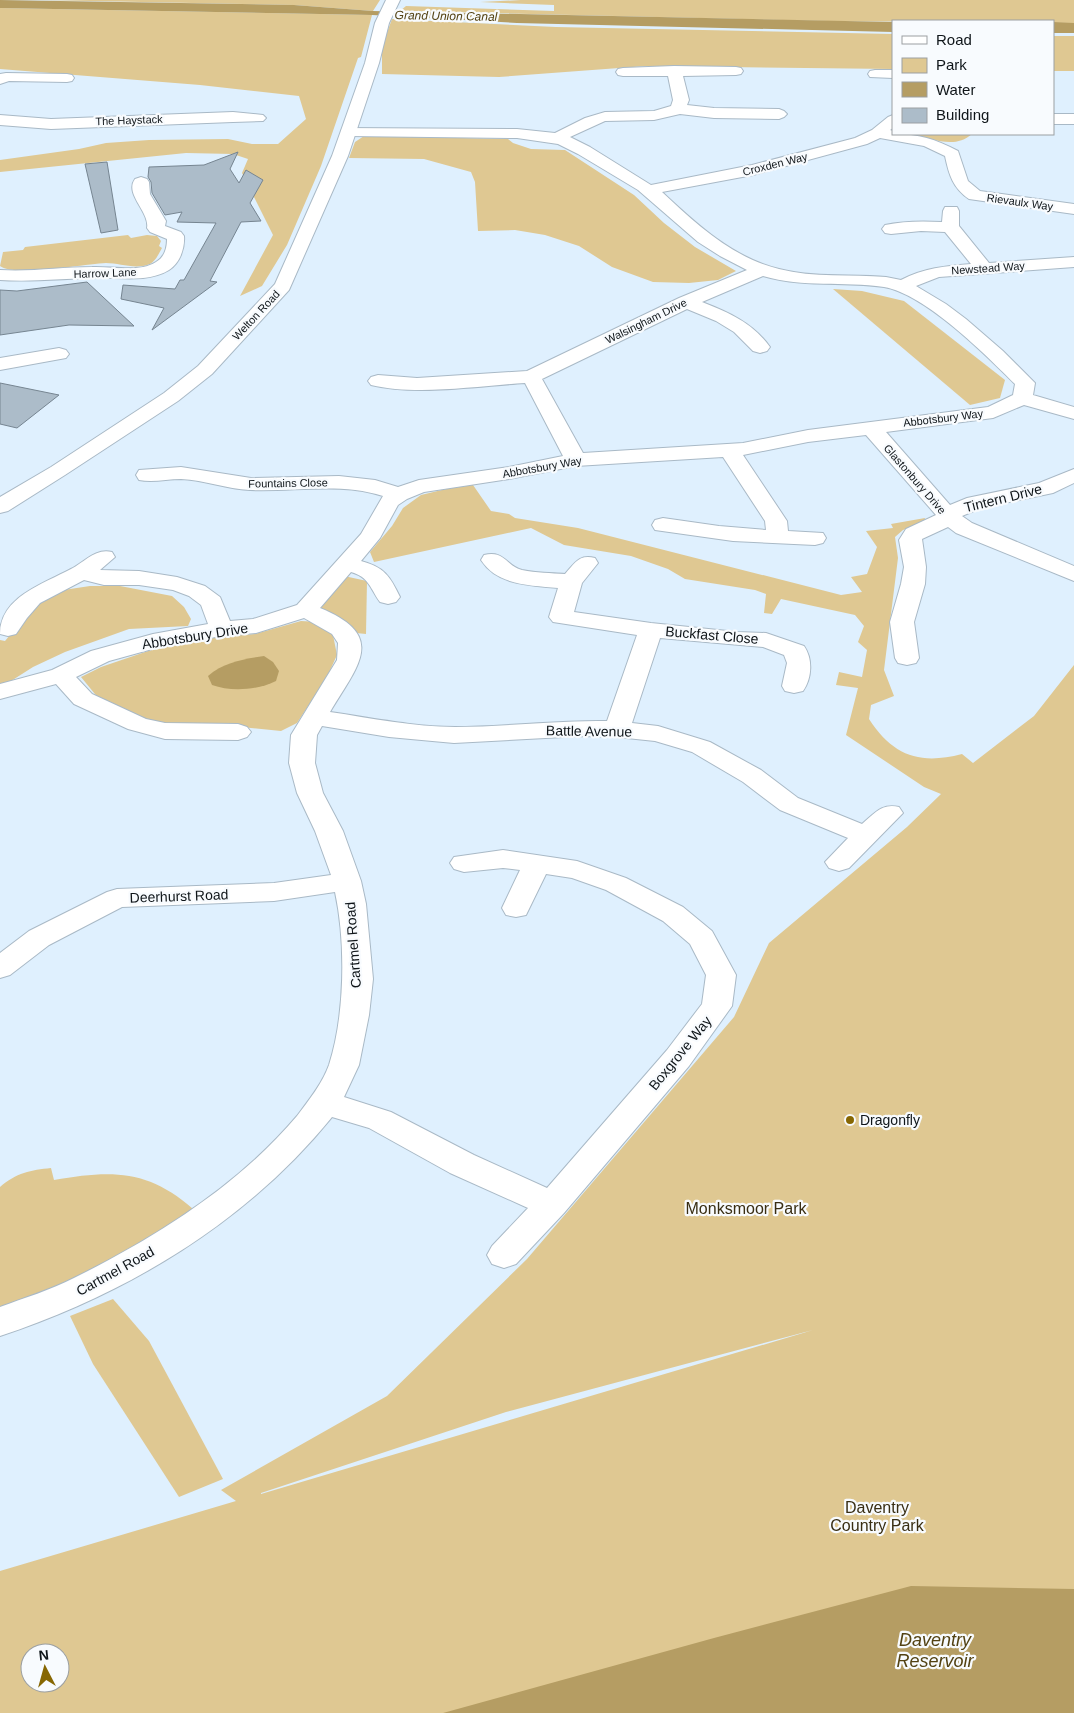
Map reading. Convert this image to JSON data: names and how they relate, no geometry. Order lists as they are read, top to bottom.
{
  "streets": {
    "street": [
      "The Haystack",
      "Croxden Way",
      "Rievaulx Way",
      "Newstead Way",
      "Harrow Lane",
      "Welton Road",
      "Walsingham Drive",
      "Abbotsbury Way",
      "Glastonbury Drive",
      "Fountains Close",
      "Tintern Drive",
      "Buckfast Close",
      "Abbotsbury Drive",
      "Battle Avenue",
      "Deerhurst Road",
      "Cartmel Road",
      "Boxgrove Way"
    ]
  },
  "crossings": [
    ["Croxden Way", "Rievaulx Way"],
    ["Abbotsbury Way", "Glastonbury Drive"],
    ["Abbotsbury Way", "Fountains Close"],
    ["Glastonbury Drive", "Tintern Drive"],
    ["Buckfast Close", "Battle Avenue"],
    ["Abbotsbury Drive", "Cartmel Road"],
    ["Battle Avenue", "Cartmel Road"],
    ["Deerhurst Road", "Cartmel Road"]
  ],
  "water": ["Grand Union Canal", "Daventry Reservoir"],
  "parks": ["Monksmoor Park", "Daventry Country Park"],
  "places": ["Dragonfly"],
  "legend": [
    "Road",
    "Park",
    "Water",
    "Building"
  ],
  "north": "top"
}
